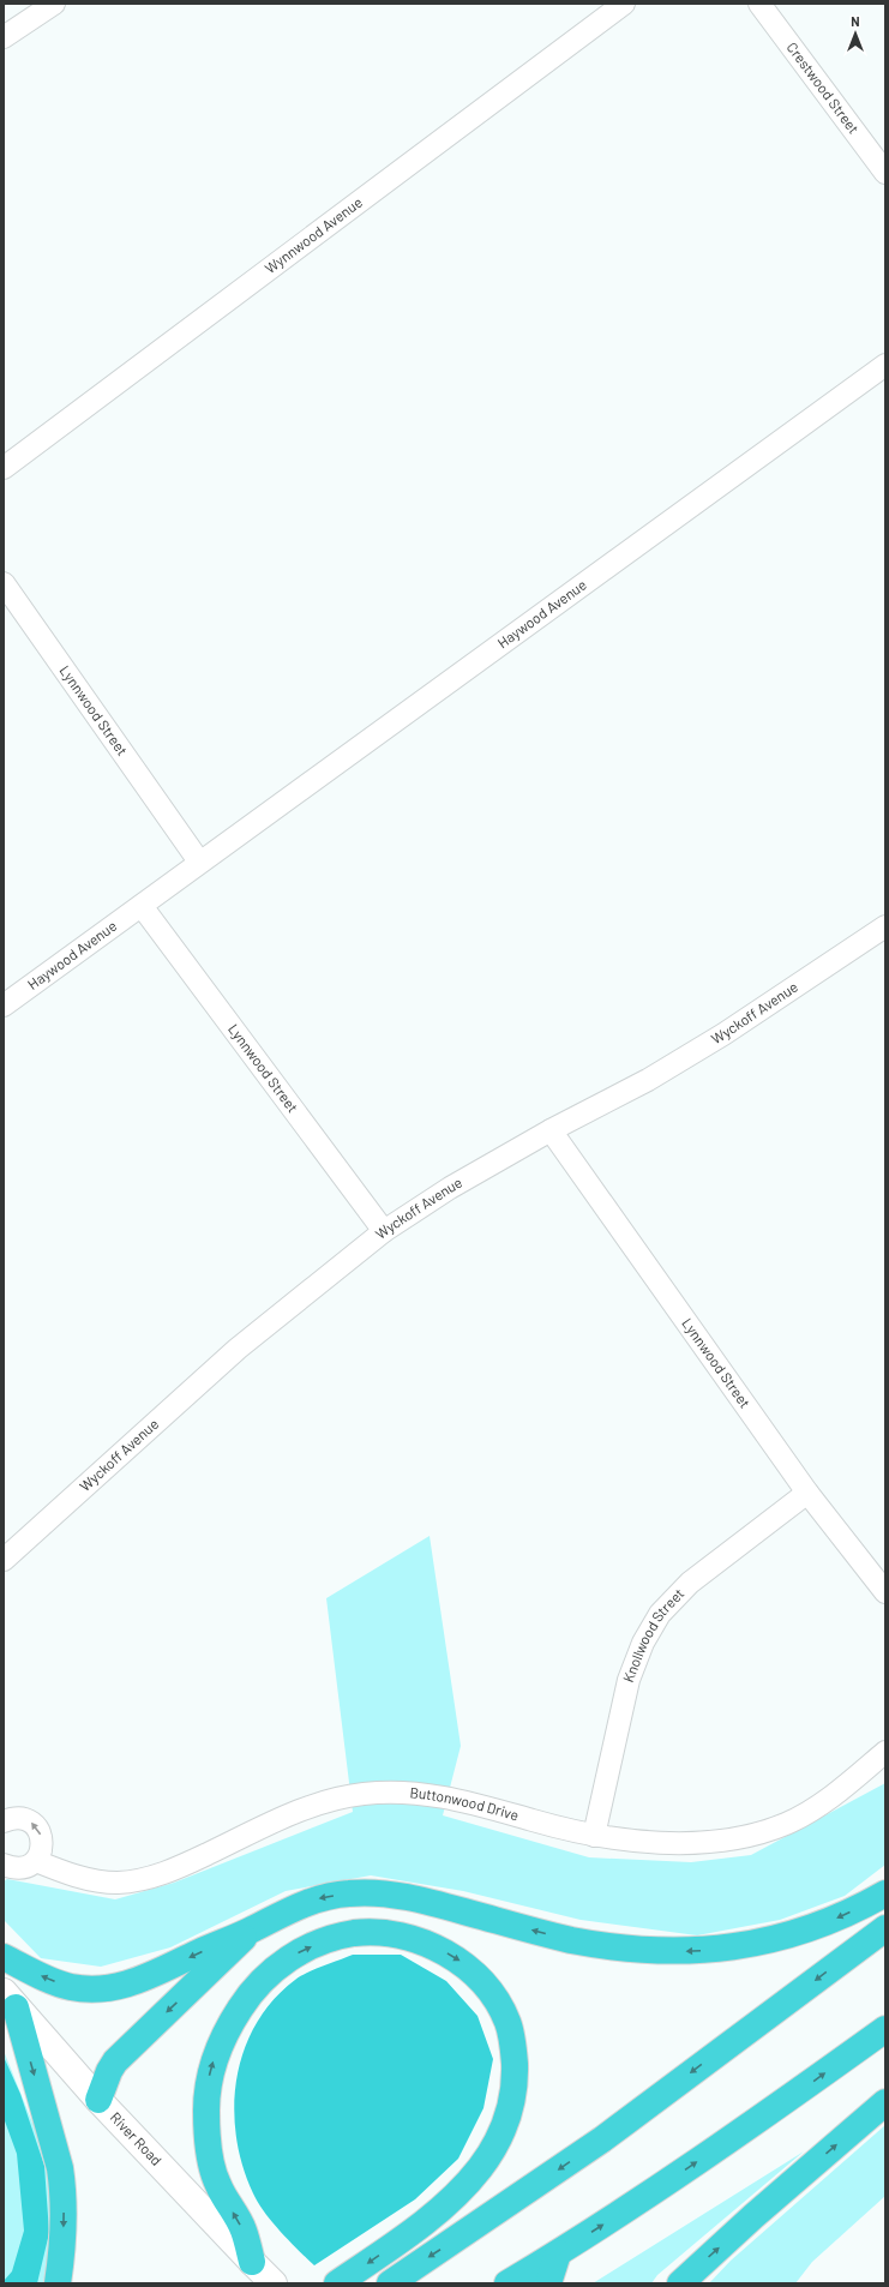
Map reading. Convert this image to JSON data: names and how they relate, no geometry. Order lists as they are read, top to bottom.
{
  "streets": {
    "street": [
      "Crestwood Street",
      "Wynnwood Avenue",
      "Haywood Avenue",
      "Lynnwood Street",
      "Wyckoff Avenue",
      "Knollwood Street",
      "Buttonwood Drive",
      "River Road"
    ]
  },
  "crossings": [
    ["Haywood Avenue", "Lynnwood Street"],
    ["Lynnwood Street", "Wyckoff Avenue"],
    ["Lynnwood Street", "Knollwood Street"],
    ["Knollwood Street", "Buttonwood Drive"]
  ],
  "north": "top"
}
